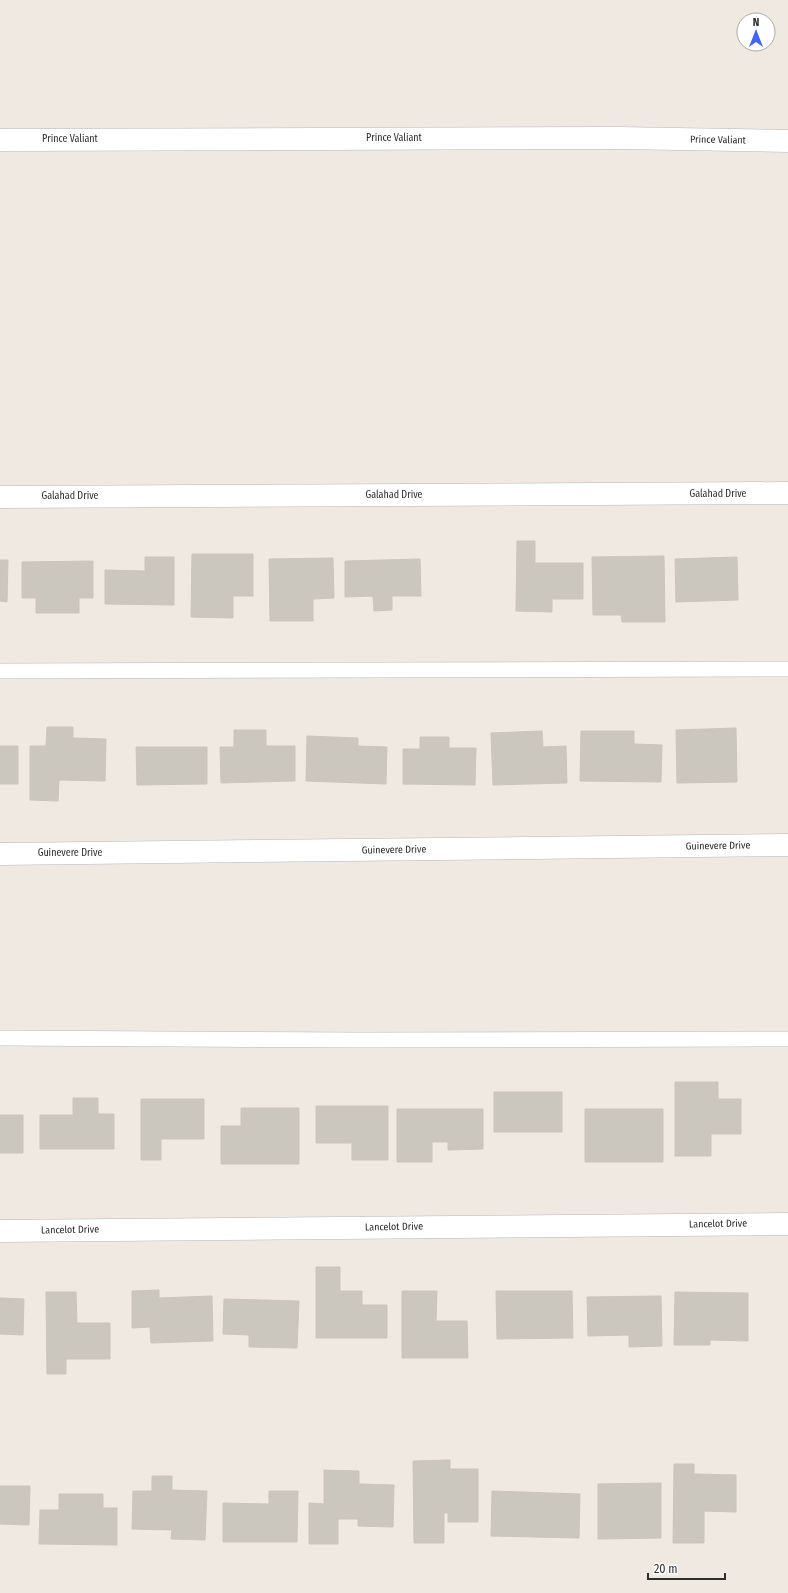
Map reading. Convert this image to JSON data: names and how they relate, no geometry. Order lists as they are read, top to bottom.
{
  "streets": {
    "street": [
      "Prince Valiant",
      "Galahad Drive",
      "Guinevere Drive",
      "Lancelot Drive"
    ]
  },
  "scale_bar": "20 m",
  "north": "top"
}
